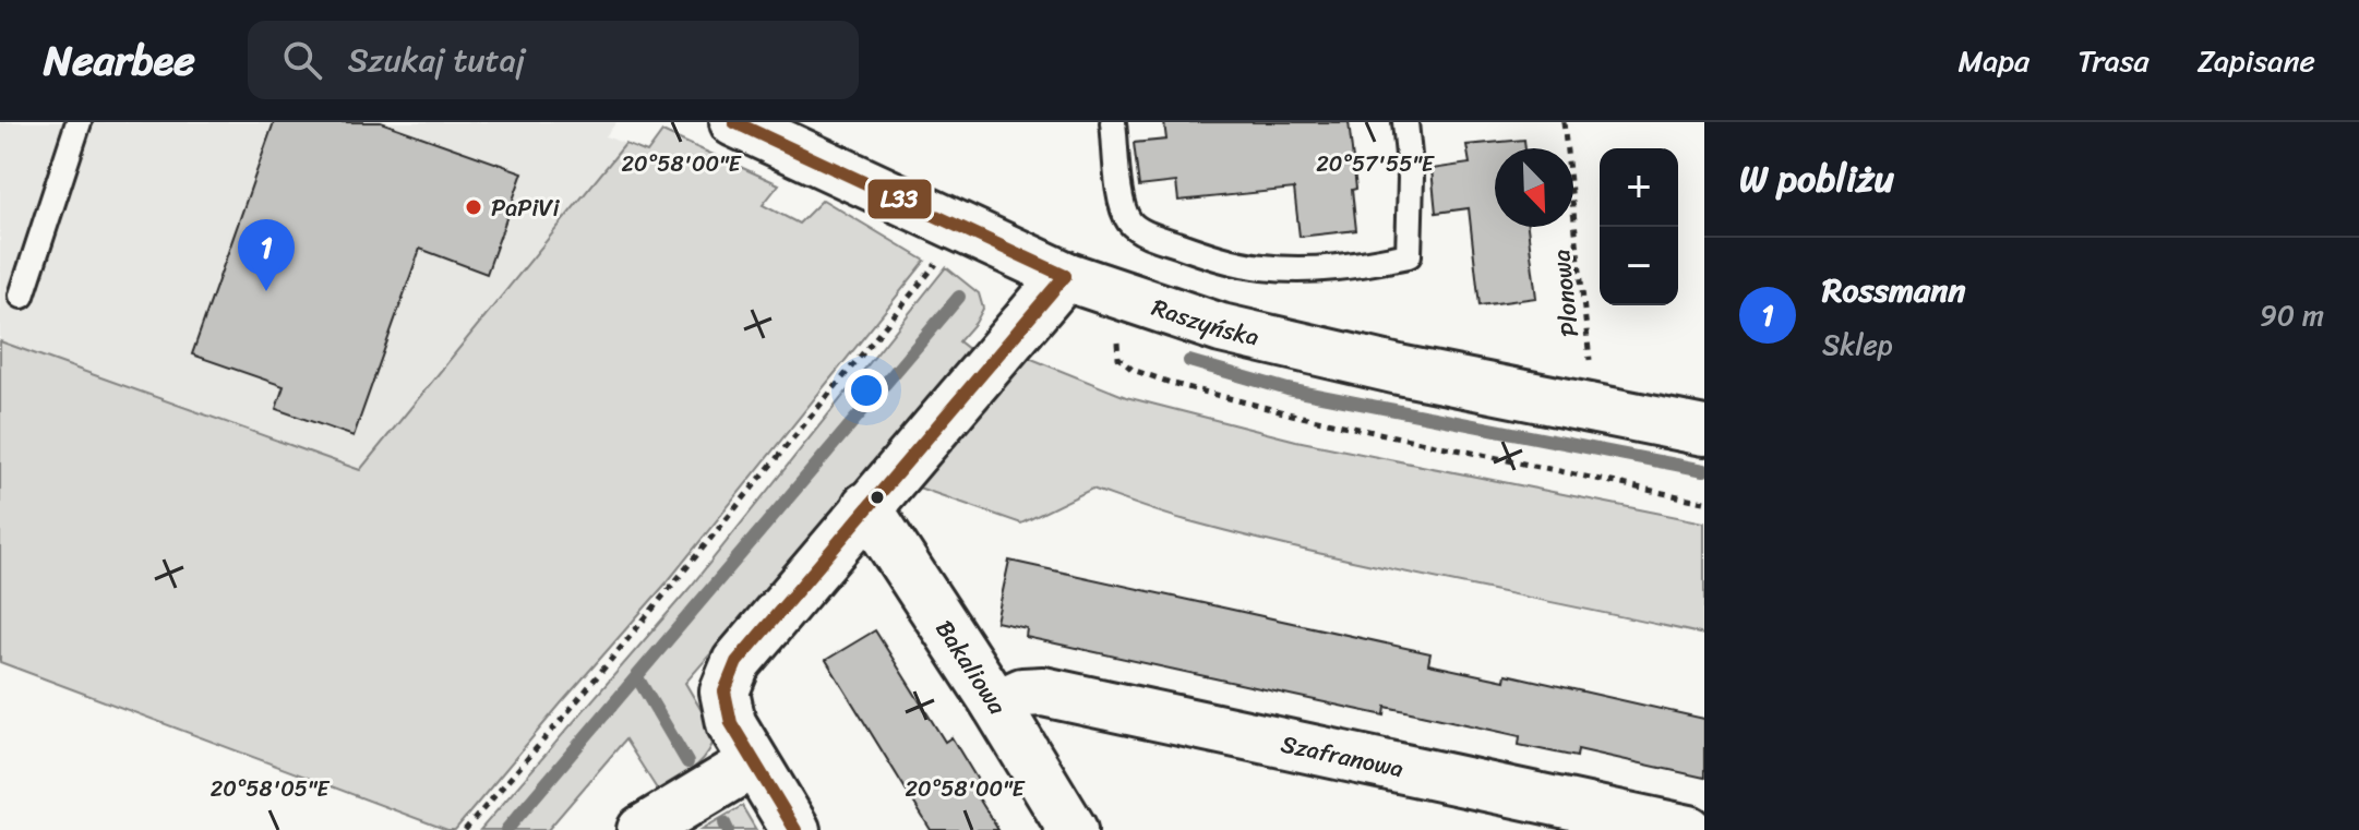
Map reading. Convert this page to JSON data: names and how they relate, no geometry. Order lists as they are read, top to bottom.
{
  "streets": {
    "street": ["Raszyńska", "Bakaliowa", "Szafranowa"],
    "path": ["Plonowa"]
  },
  "crossings": [
    ["Plonowa", "Raszyńska"],
    ["Bakaliowa", "Szafranowa"]
  ],
  "places": ["PaPiVi"],
  "lines": ["transit line L33"],
  "north": "bottom right",
  "page": {
    "header": "Nearbee",
    "search": "Szukaj tutaj",
    "nav": ["Mapa", "Trasa", "Zapisane"],
    "heading": "W pobliżu",
    "map_buttons": ["+", "−"],
    "pins": "1",
    "list": [
      {
        "mark": "1",
        "name": "Rossmann",
        "note": "Sklep",
        "value": "90 m"
      }
    ]
  },
  "coordinates": ["20°58'00\"E", "20°57'55\"E", "20°58'05\"E"]
}
